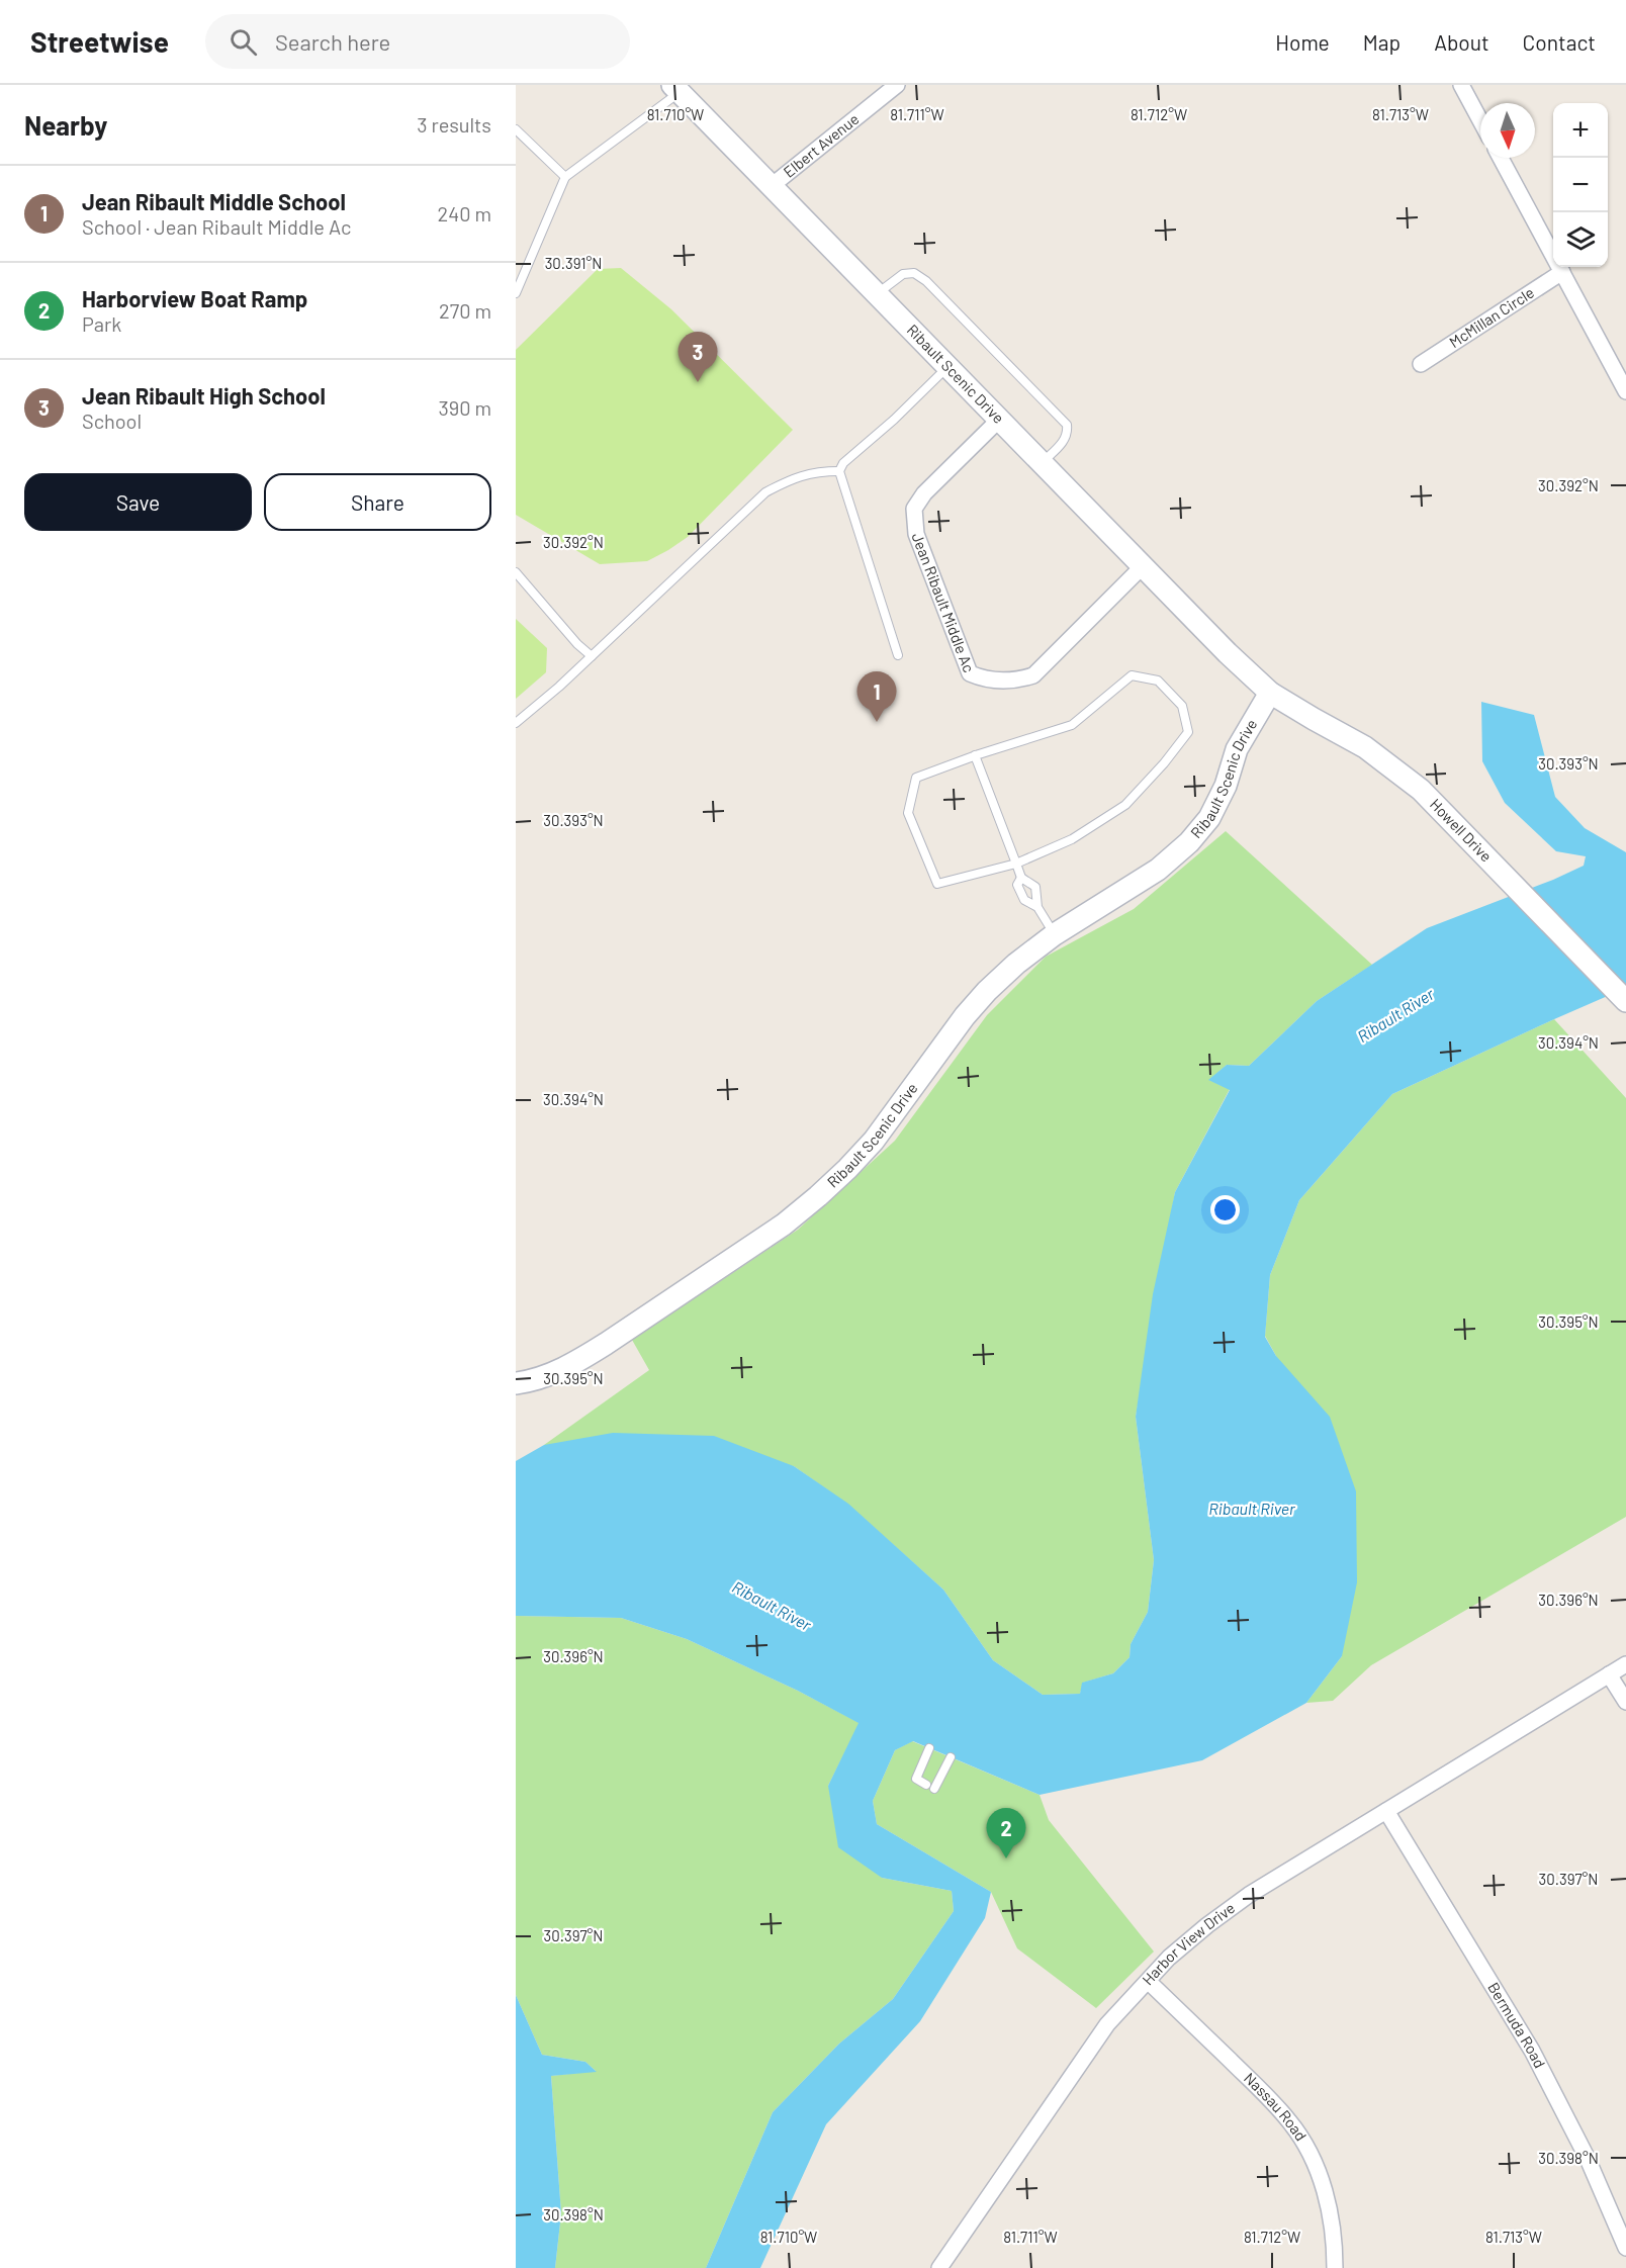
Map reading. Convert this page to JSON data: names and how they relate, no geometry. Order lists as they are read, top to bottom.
{
  "streets": {
    "street": [
      "Elbert Avenue",
      "McMillan Circle",
      "Ribault Scenic Drive",
      "Jean Ribault Middle Ac",
      "Howell Drive",
      "Harbor View Drive",
      "Bermuda Road",
      "Nassau Road"
    ]
  },
  "crossings": [
    ["Elbert Avenue", "Ribault Scenic Drive"],
    ["Ribault Scenic Drive", "Jean Ribault Middle Ac"],
    ["Ribault Scenic Drive", "Howell Drive"],
    ["Harbor View Drive", "Bermuda Road"],
    ["Harbor View Drive", "Nassau Road"]
  ],
  "water": ["Ribault River"],
  "north": "bottom",
  "page": {
    "header": "Streetwise",
    "search": "Search here",
    "nav": [
      "Home",
      "Map",
      "About",
      "Contact"
    ],
    "heading": ["Nearby", "3 results"],
    "map_buttons": ["+", "−"],
    "list": [
      {
        "mark": "1",
        "name": "Jean Ribault Middle School",
        "note": "School · Jean Ribault Middle Ac",
        "value": "240 m"
      },
      {
        "mark": "2",
        "name": "Harborview Boat Ramp",
        "note": "Park",
        "value": "270 m"
      },
      {
        "mark": "3",
        "name": "Jean Ribault High School",
        "note": "School",
        "value": "390 m"
      }
    ],
    "pins": ["3", "1", "2"],
    "buttons": ["Save", "Share"]
  },
  "coordinates": [
    "81.710°W",
    "81.711°W",
    "81.712°W",
    "81.713°W",
    "30.391°N",
    "30.392°N",
    "30.393°N",
    "30.394°N",
    "30.395°N",
    "30.396°N",
    "30.397°N",
    "30.398°N"
  ]
}
